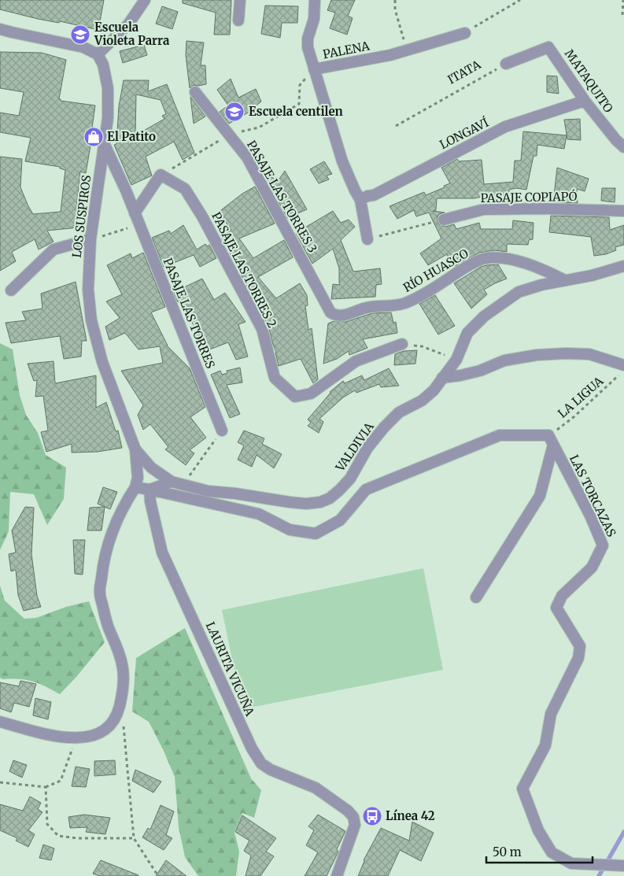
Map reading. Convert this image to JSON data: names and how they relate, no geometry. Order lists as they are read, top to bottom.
{
  "streets": {
    "street": [
      "PALENA",
      "MATAQUITO",
      "LONGAVÍ",
      "PASAJE LAS TORRES 3",
      "PASAJE COPIAPÓ",
      "LOS SUSPIROS",
      "PASAJE LAS TORRES 2",
      "RÍO HUASCO",
      "PASAJE LAS TORRES",
      "VALDIVIA",
      "LAS TORCAZAS",
      "LAURITA VICUÑA"
    ],
    "path": ["ITATA", "LA LIGUA"]
  },
  "crossings": [
    ["PALENA", "PASAJE LAS TORRES 3"],
    ["PALENA", "PASAJE LAS TORRES 2"],
    ["ITATA", "MATAQUITO"],
    ["MATAQUITO", "LONGAVÍ"],
    ["PASAJE LAS TORRES 3", "RÍO HUASCO"],
    ["LOS SUSPIROS", "PASAJE LAS TORRES"],
    ["LOS SUSPIROS", "VALDIVIA"],
    ["RÍO HUASCO", "VALDIVIA"],
    ["LA LIGUA", "LAS TORCAZAS"]
  ],
  "places": {
    "school or university": ["Escuela Violeta Parra", "Escuela centilen"],
    "shop": ["El Patito"],
    "bus stop": ["Línea 42"]
  },
  "scale_bar": "50 m"
}
